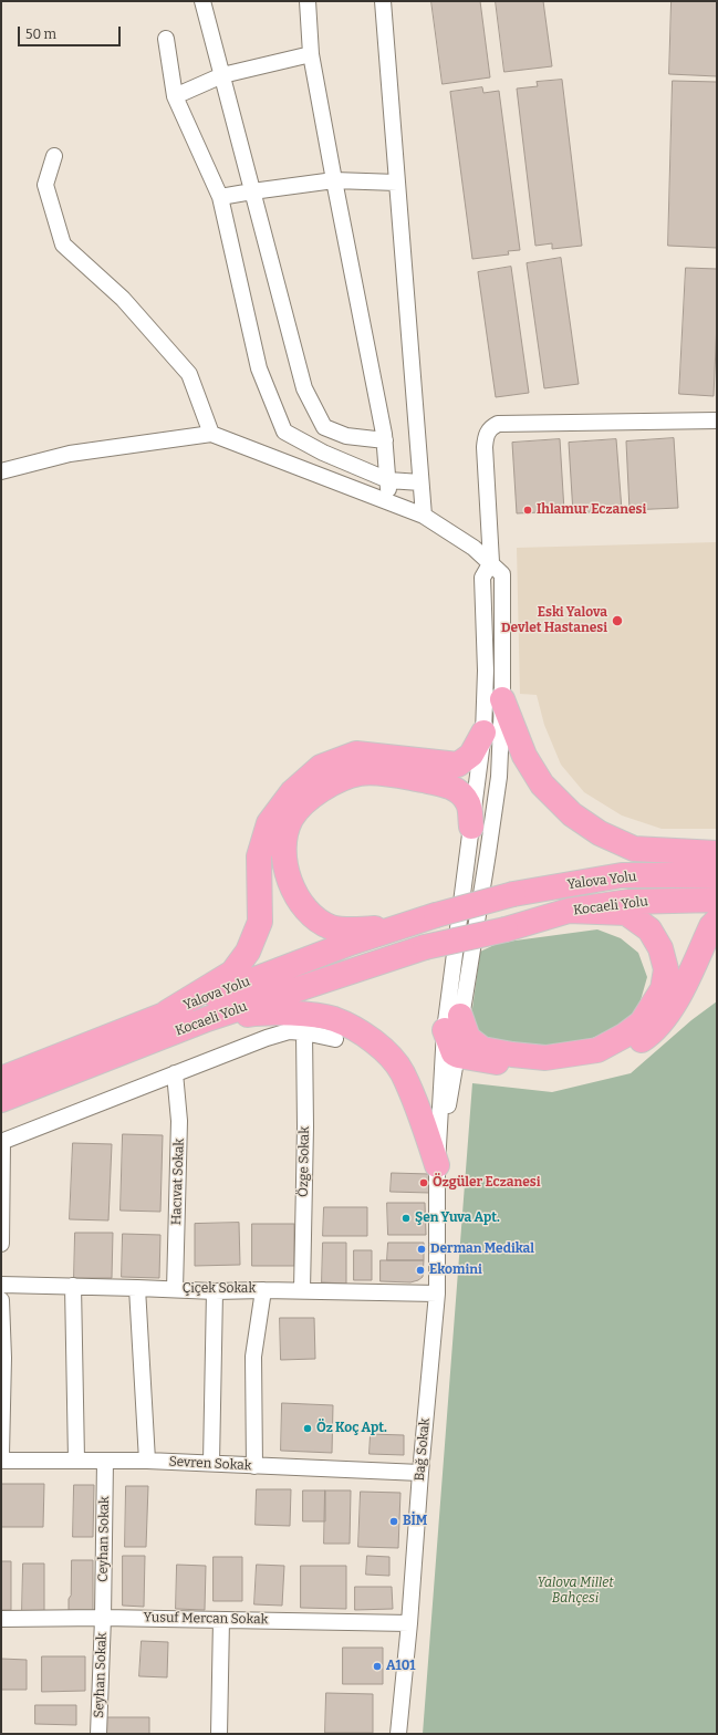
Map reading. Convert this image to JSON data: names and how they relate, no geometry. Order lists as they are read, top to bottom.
{
  "streets": {
    "highway": ["Yalova Yolu", "Kocaeli̇ Yolu"],
    "street": [
      "Özge Sokak",
      "Hacıvat Sokak",
      "Çiçek Sokak",
      "Bağ Sokak",
      "Sevren Sokak",
      "Ceyhan Sokak",
      "Yusuf Mercan Sokak",
      "Seyhan Sokak"
    ]
  },
  "crossings": [
    ["Özge Sokak", "Çiçek Sokak"],
    ["Hacıvat Sokak", "Çiçek Sokak"],
    ["Çiçek Sokak", "Bağ Sokak"],
    ["Bağ Sokak", "Sevren Sokak"],
    ["Bağ Sokak", "Yusuf Mercan Sokak"],
    ["Sevren Sokak", "Ceyhan Sokak"],
    ["Ceyhan Sokak", "Yusuf Mercan Sokak"],
    ["Ceyhan Sokak", "Seyhan Sokak"],
    ["Yusuf Mercan Sokak", "Seyhan Sokak"]
  ],
  "parks": ["Yalova Millet Bahçesi"],
  "places": [
    "Ihlamur Eczanesi",
    "Eski Yalova Devlet Hastanesi",
    "Özgüler Eczanesi",
    "Şen Yuva Apt.",
    "Derman Medikal",
    "Ekomini",
    "Öz Koç Apt.",
    "BİM",
    "A101"
  ],
  "scale_bar": "50 m"
}
